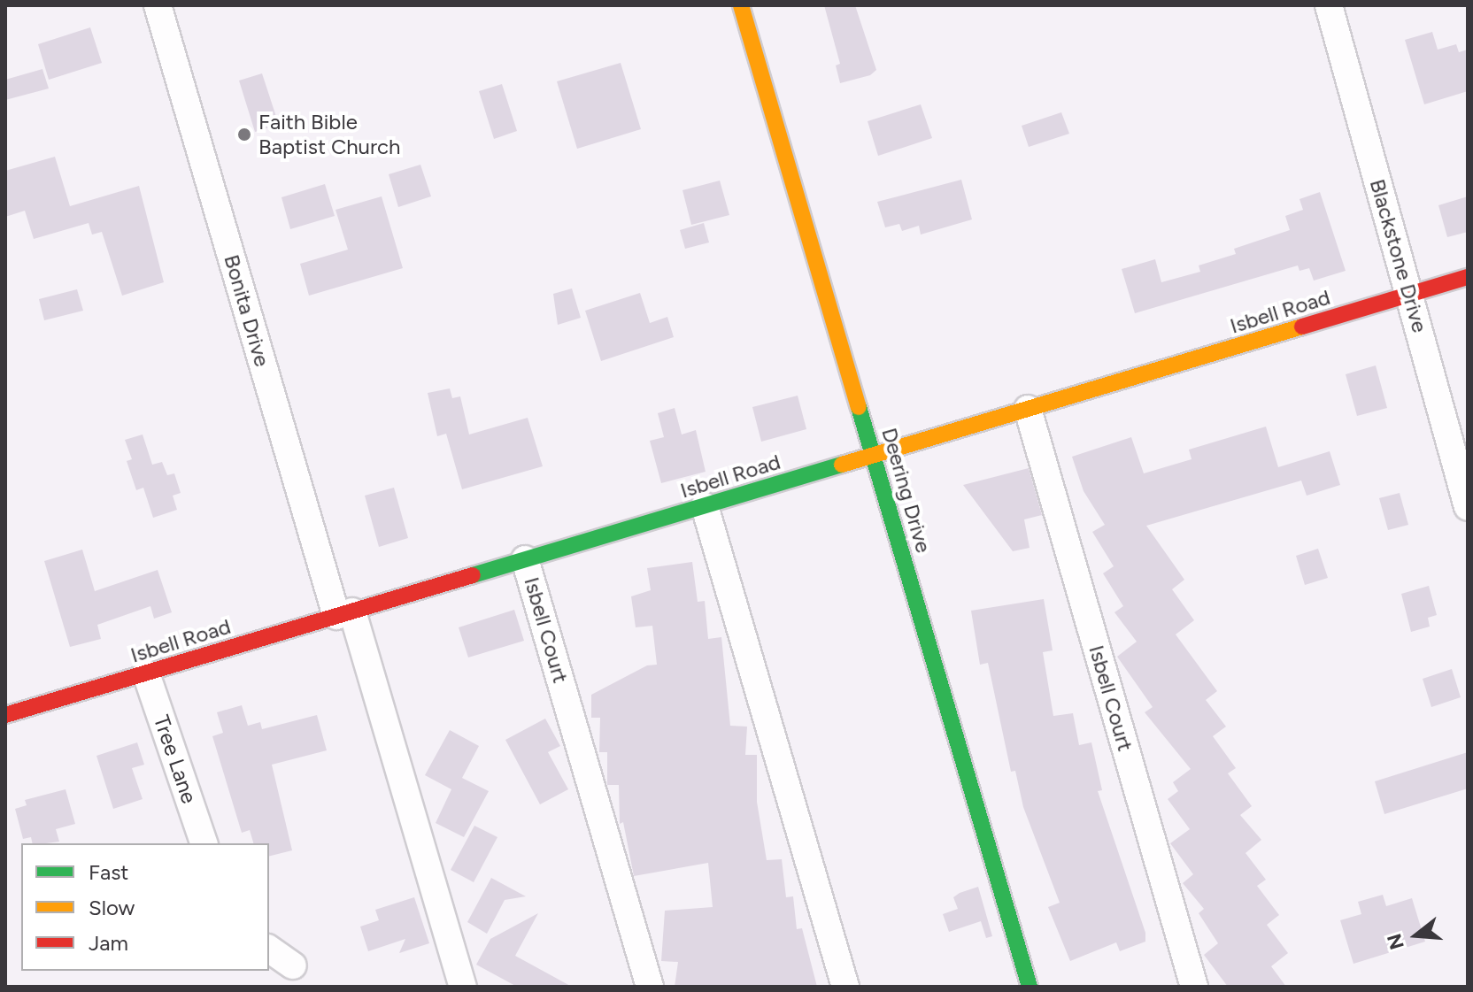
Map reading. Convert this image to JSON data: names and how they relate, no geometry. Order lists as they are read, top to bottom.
{
  "streets": {
    "street": [
      "Blackstone Drive",
      "Bonita Drive",
      "Isbell Road",
      "Deering Drive",
      "Isbell Court",
      "Tree Lane"
    ]
  },
  "crossings": [
    ["Blackstone Drive", "Isbell Road"],
    ["Bonita Drive", "Isbell Road"],
    ["Isbell Road", "Deering Drive"],
    ["Isbell Road", "Isbell Court"],
    ["Isbell Road", "Tree Lane"]
  ],
  "places": ["Faith Bible Baptist Church"],
  "legend": ["Fast", "Slow", "Jam"],
  "north": "left"
}
